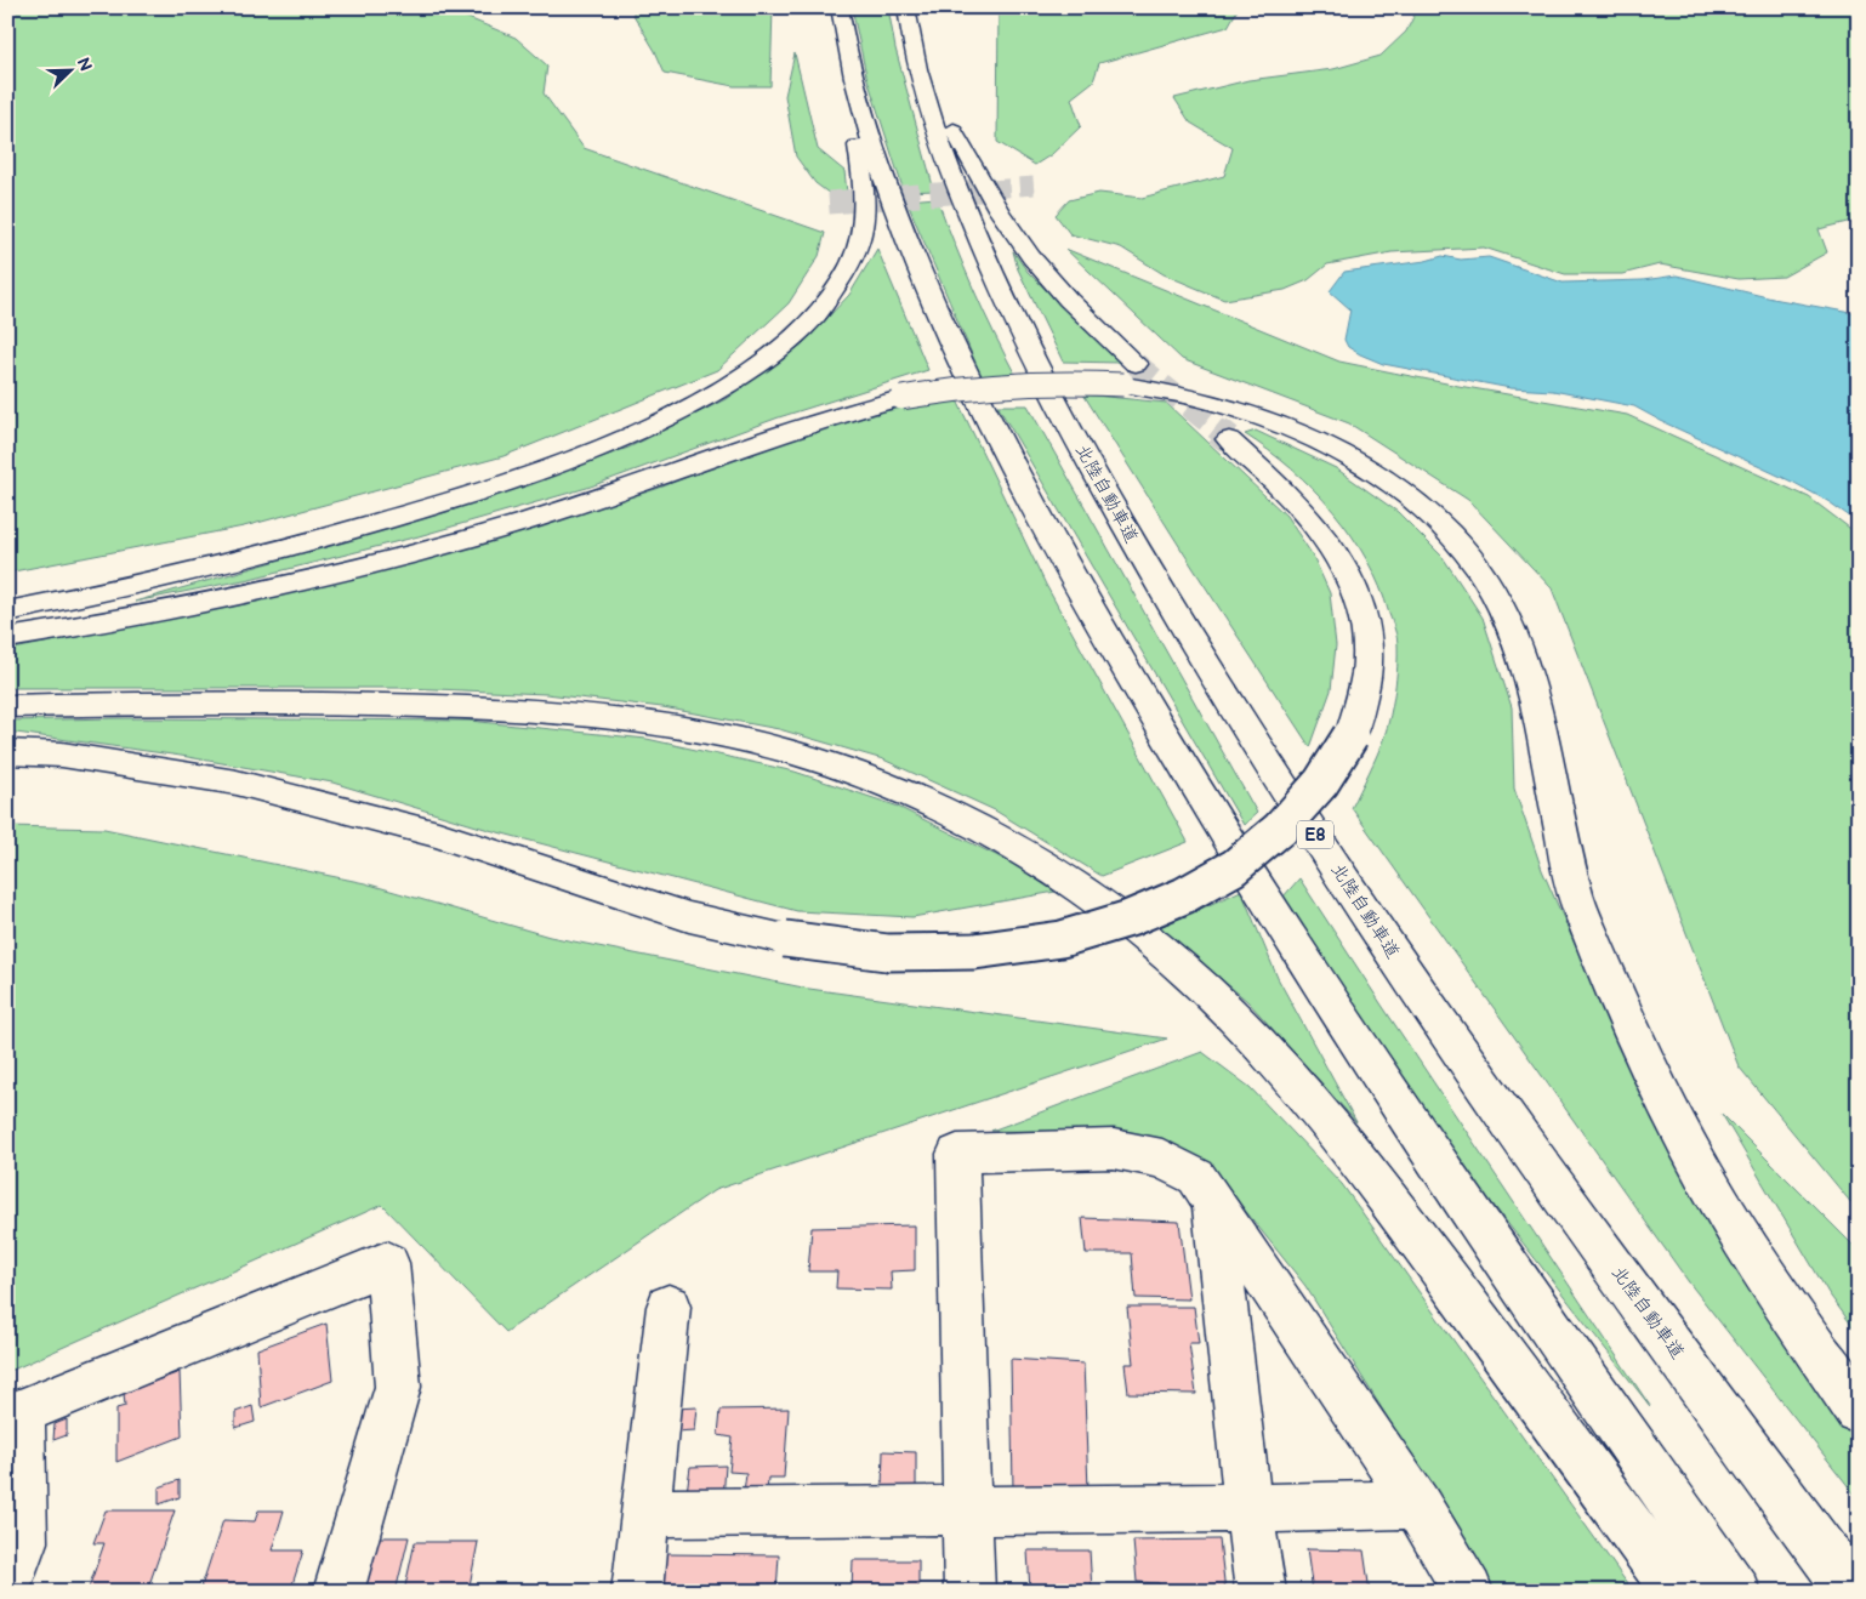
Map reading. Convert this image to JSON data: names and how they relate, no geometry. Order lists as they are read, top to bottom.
{
  "streets": {
    "main road": ["北陸自動車道", "E8"]
  },
  "north": "top right"
}
